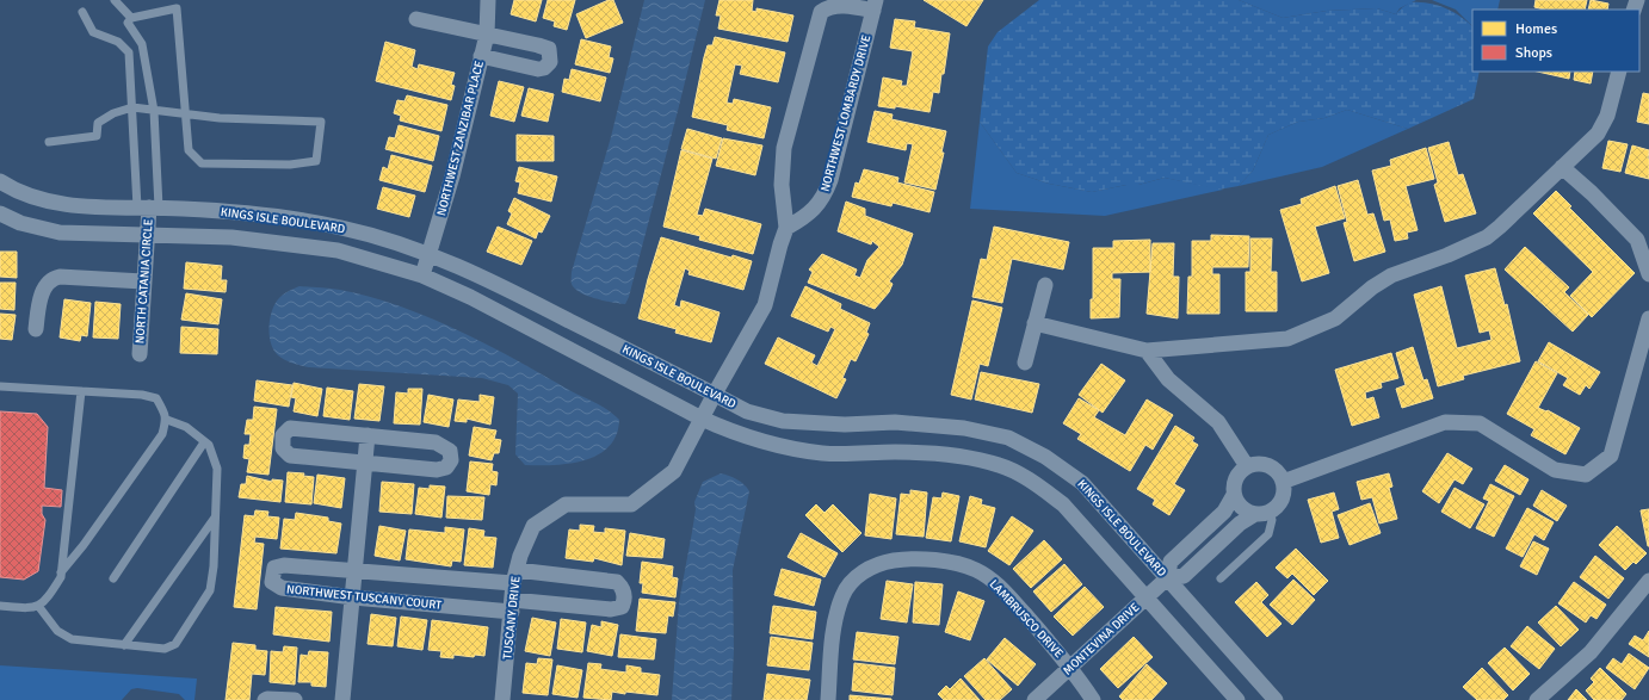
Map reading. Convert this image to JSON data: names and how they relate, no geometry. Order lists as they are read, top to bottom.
{
  "streets": {
    "street": [
      "NORTHWEST LOMBARDY DRIVE",
      "NORTHWEST ZANZIBAR PLACE",
      "KINGS ISLE BOULEVARD",
      "NORTH CATANIA CIRCLE",
      "NORTHWEST TUSCANY COURT",
      "TUSCANY DRIVE",
      "LAMBRUSCO DRIVE",
      "MONTEVINA DRIVE"
    ]
  },
  "crossings": [
    ["NORTHWEST LOMBARDY DRIVE", "KINGS ISLE BOULEVARD"],
    ["NORTHWEST LOMBARDY DRIVE", "TUSCANY DRIVE"],
    ["NORTHWEST ZANZIBAR PLACE", "KINGS ISLE BOULEVARD"],
    ["KINGS ISLE BOULEVARD", "NORTH CATANIA CIRCLE"],
    ["KINGS ISLE BOULEVARD", "TUSCANY DRIVE"],
    ["KINGS ISLE BOULEVARD", "MONTEVINA DRIVE"],
    ["NORTHWEST TUSCANY COURT", "TUSCANY DRIVE"],
    ["LAMBRUSCO DRIVE", "MONTEVINA DRIVE"]
  ],
  "legend": ["Homes", "Shops"]
}
